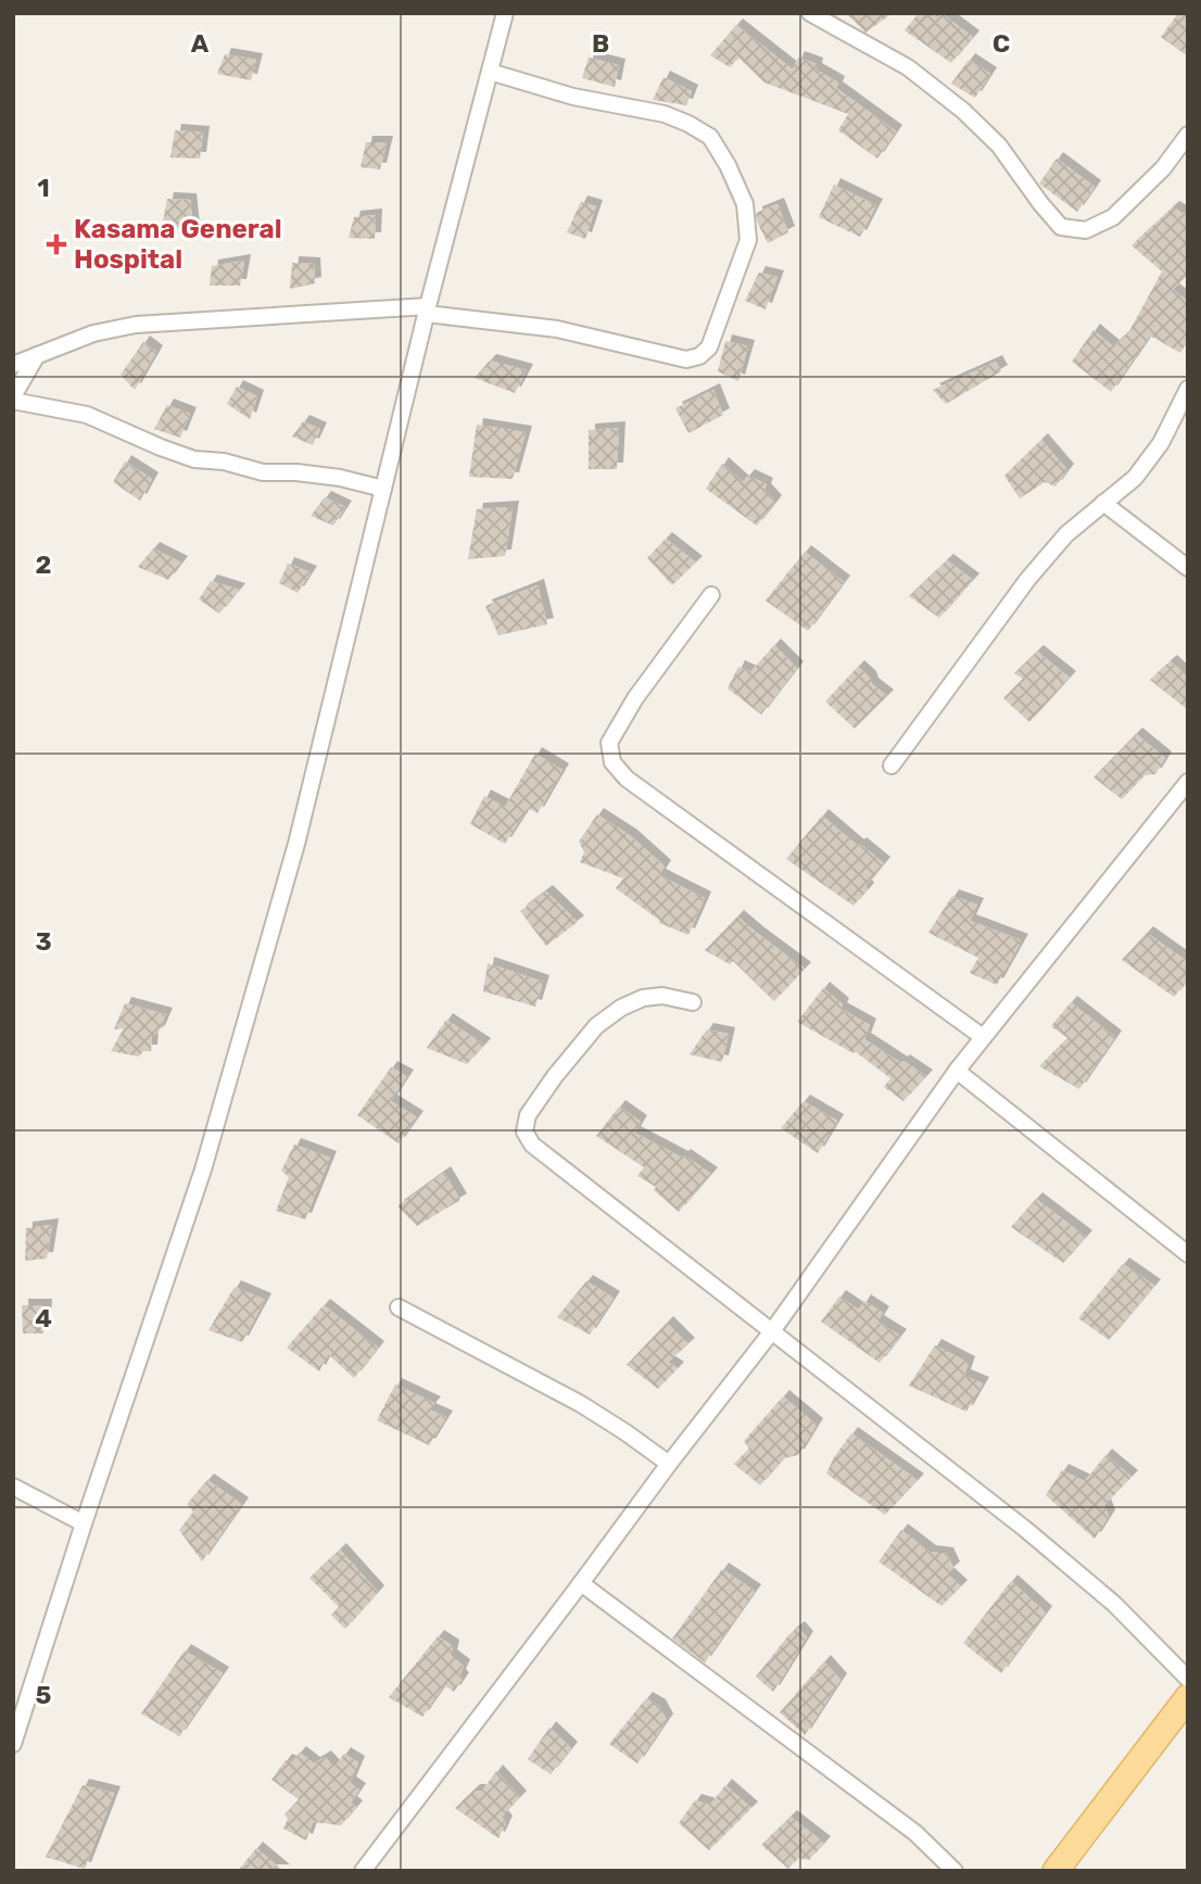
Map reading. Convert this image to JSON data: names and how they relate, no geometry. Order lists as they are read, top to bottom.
{
  "places": {
    "health": ["Kasama General Hospital"]
  },
  "grid": {
    "columns": ["A", "B", "C"],
    "rows": [
      "1",
      "2",
      "3",
      "4",
      "5"
    ]
  }
}
